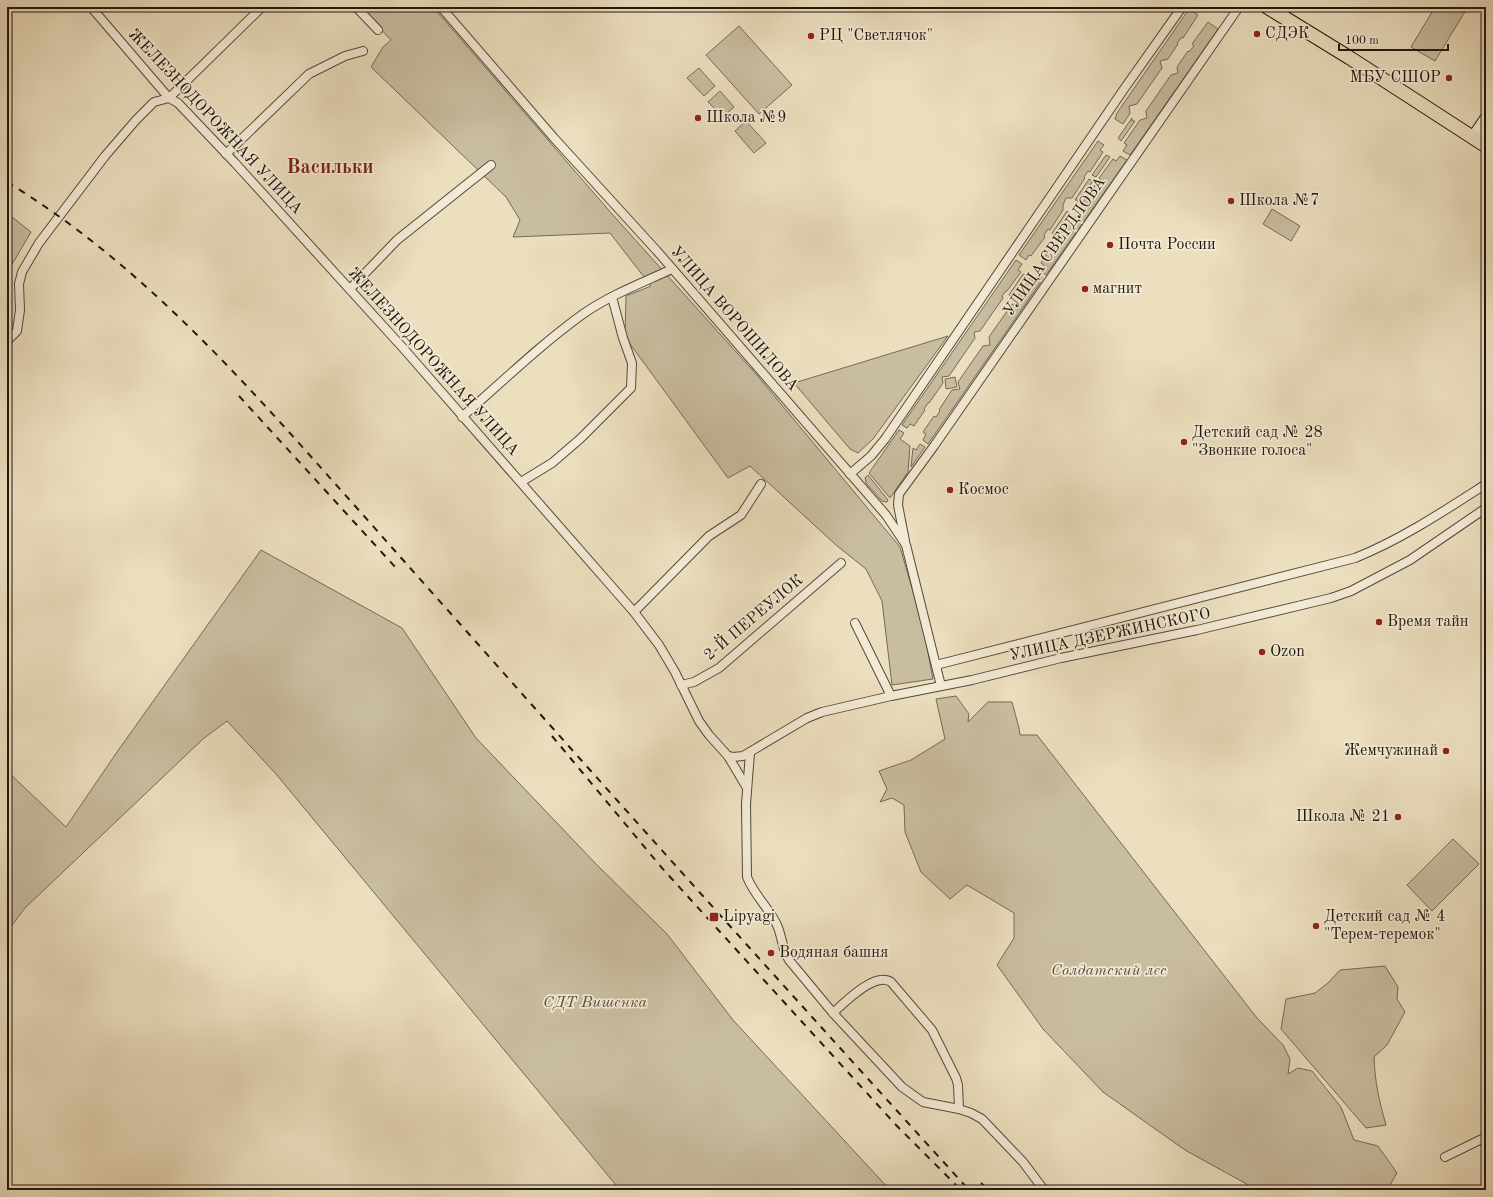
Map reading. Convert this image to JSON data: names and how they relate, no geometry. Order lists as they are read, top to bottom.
{
  "streets": {
    "street": [
      "ЖЕЛЕЗНОДОРОЖНАЯ УЛИЦА",
      "УЛИЦА СВЕРДЛОВА",
      "УЛИЦА ВОРОШИЛОВА",
      "2-Й ПЕРЕУЛОК",
      "УЛИЦА ДЗЕРЖИНСКОГО"
    ]
  },
  "crossings": [
    ["ЖЕЛЕЗНОДОРОЖНАЯ УЛИЦА", "2-Й ПЕРЕУЛОК"],
    ["ЖЕЛЕЗНОДОРОЖНАЯ УЛИЦА", "УЛИЦА ДЗЕРЖИНСКОГО"],
    ["УЛИЦА СВЕРДЛОВА", "УЛИЦА ВОРОШИЛОВА"],
    ["УЛИЦА ВОРОШИЛОВА", "УЛИЦА ДЗЕРЖИНСКОГО"]
  ],
  "districts": ["Васильки"],
  "parks": ["Солдатский лес", "СДТ Вишенка"],
  "places": {
    "other": [
      "СДЭК",
      "РЦ \"Светлячок\"",
      "МБУ СШОР",
      "Школа №9",
      "Школа №7",
      "Почта России",
      "магнит",
      "Детский сад № 28 \"Звонкие голоса\"",
      "Космос",
      "Время тайн",
      "Ozon",
      "Жемчужинай",
      "Школа № 21",
      "Детский сад № 4 \"Терем-теремок\"",
      "Водяная башня"
    ],
    "transit": ["Lipyagi"]
  },
  "scale_bar": "100 m"
}
